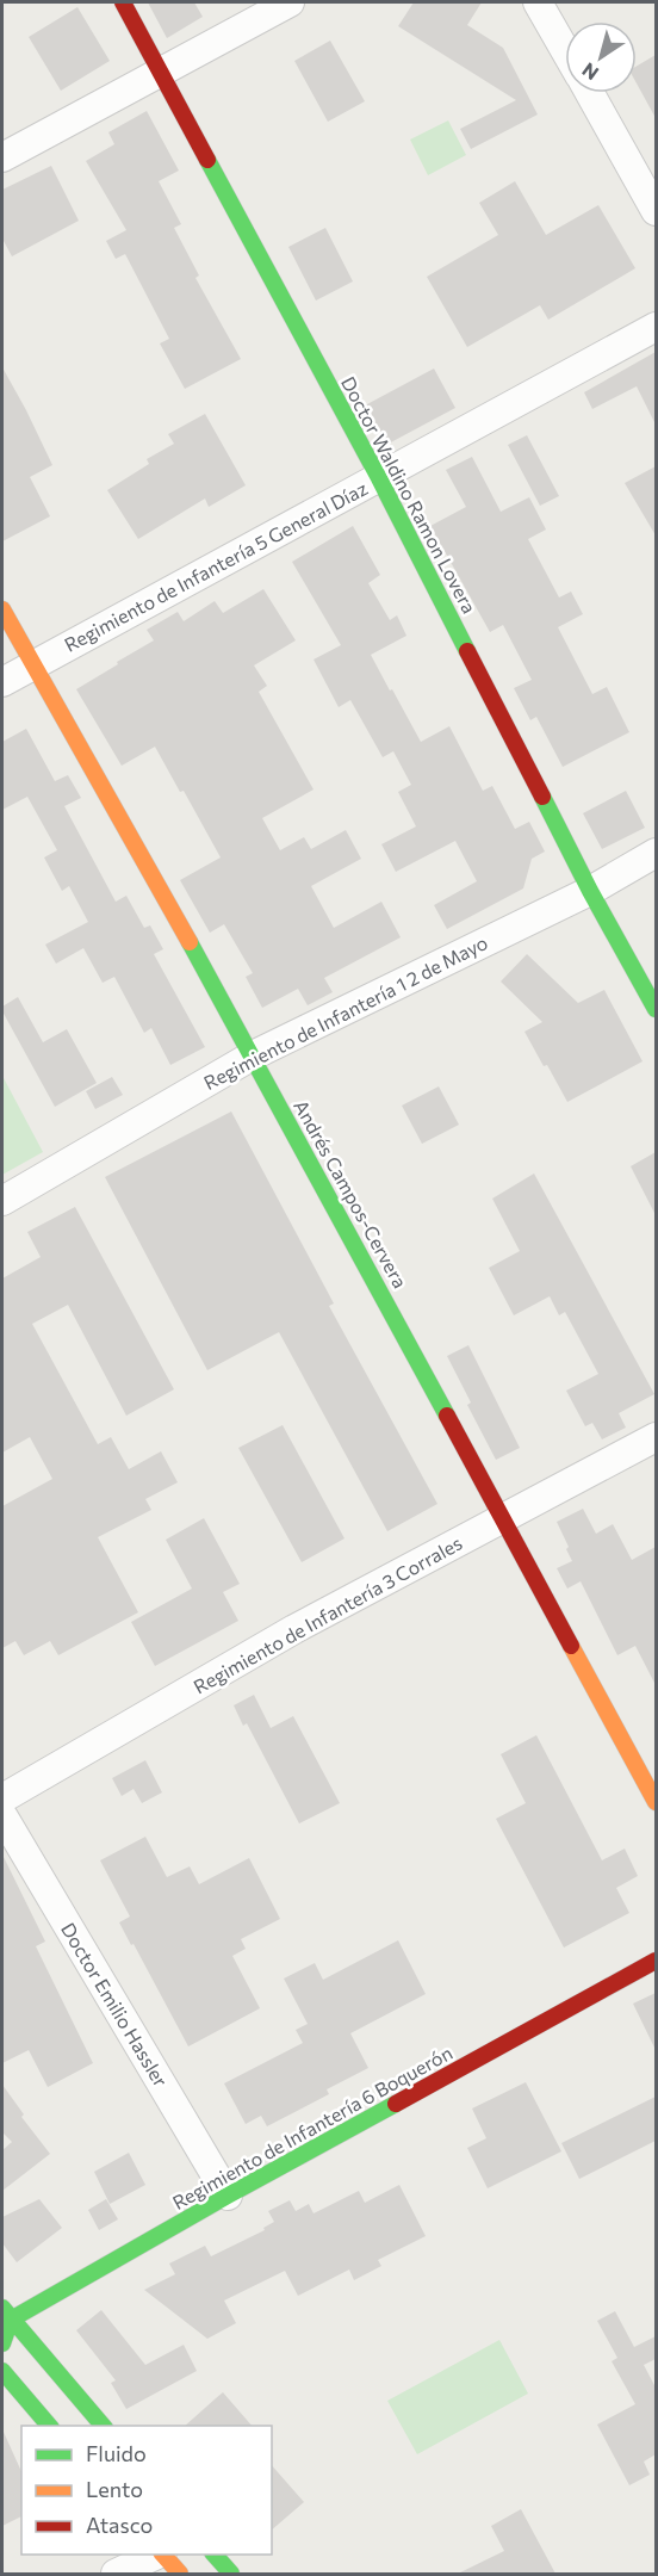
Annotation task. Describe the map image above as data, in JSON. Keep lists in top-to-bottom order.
{
  "streets": {
    "street": [
      "Doctor Waldino Ramon Lovera",
      "Regimiento de Infantería 5 General Díaz",
      "Regimiento de Infantería 1 2 de Mayo",
      "Andrés Campos-Cervera",
      "Regimiento de Infantería 3 Corrales",
      "Doctor Emilio Hassler",
      "Regimiento de Infantería 6 Boquerón"
    ]
  },
  "crossings": [
    ["Doctor Waldino Ramon Lovera", "Regimiento de Infantería 5 General Díaz"],
    ["Doctor Waldino Ramon Lovera", "Regimiento de Infantería 1 2 de Mayo"],
    ["Regimiento de Infantería 5 General Díaz", "Andrés Campos-Cervera"],
    ["Regimiento de Infantería 1 2 de Mayo", "Andrés Campos-Cervera"],
    ["Andrés Campos-Cervera", "Regimiento de Infantería 3 Corrales"],
    ["Doctor Emilio Hassler", "Regimiento de Infantería 6 Boquerón"]
  ],
  "legend": ["Fluido", "Lento", "Atasco"],
  "north": "bottom left"
}
